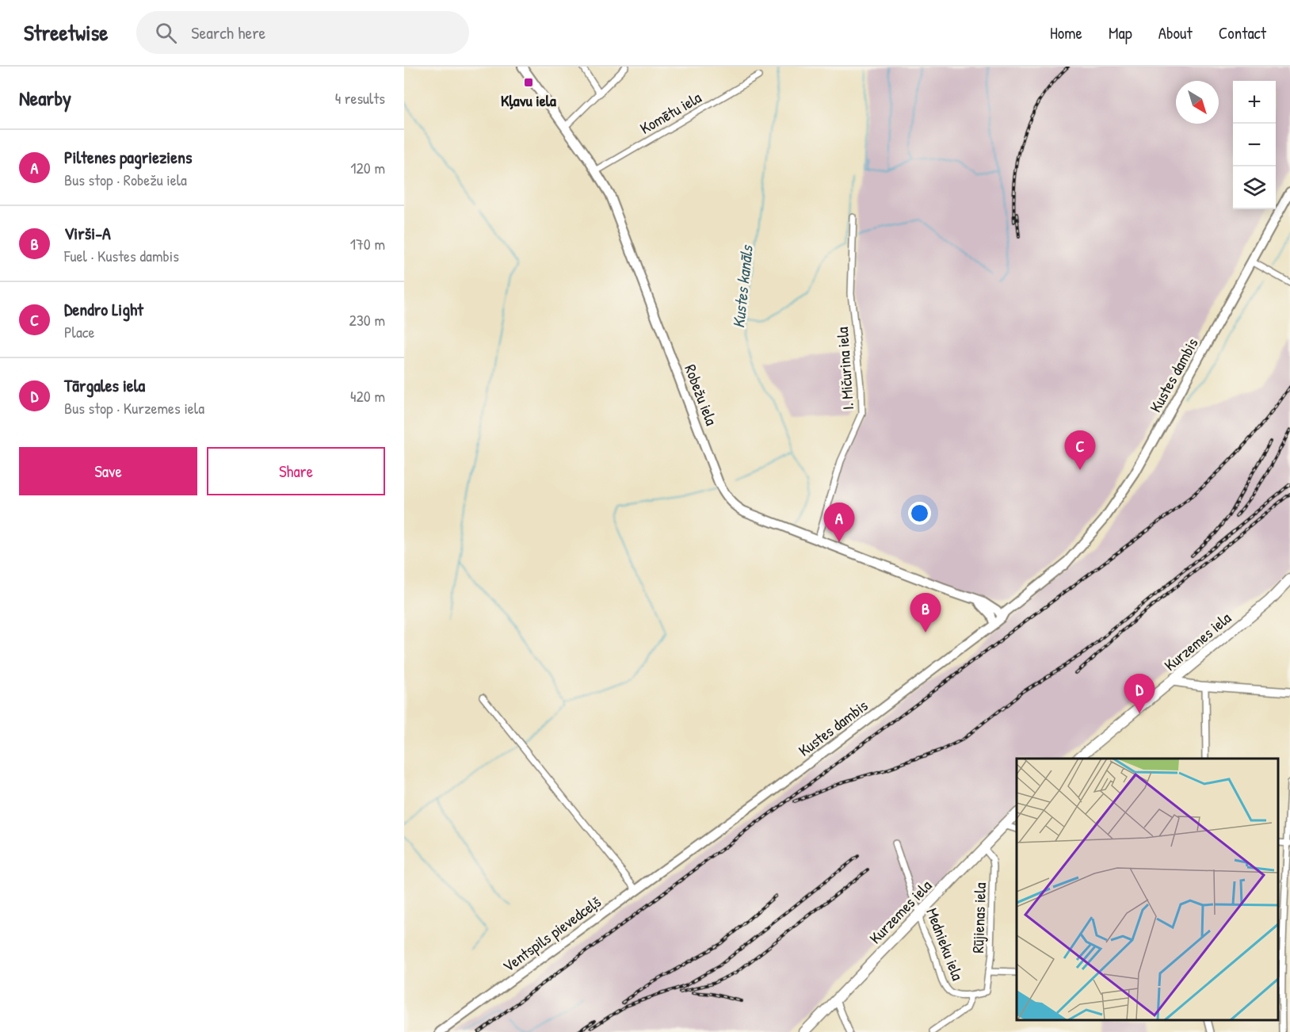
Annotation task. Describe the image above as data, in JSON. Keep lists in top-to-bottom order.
{
  "streets": {
    "highway": ["Kurzemes iela"],
    "main road": ["Kustes dambis", "Robežu iela", "Ventspils pievedceļš"],
    "street": [
      "Komētu iela",
      "I. Mičurina iela",
      "Rūjienas iela",
      "Mednieku iela"
    ]
  },
  "crossings": [
    ["Komētu iela", "Robežu iela"],
    ["I. Mičurina iela", "Robežu iela"],
    ["Kustes dambis", "Robežu iela"],
    ["Kustes dambis", "Ventspils pievedceļš"],
    ["Kurzemes iela", "Rūjienas iela"],
    ["Kurzemes iela", "Mednieku iela"],
    ["Rūjienas iela", "Mednieku iela"]
  ],
  "water": ["Kustes kanāls"],
  "places": {
    "transit": ["Kļavu iela"]
  },
  "north": "bottom right",
  "page": {
    "header": "Streetwise",
    "search": "Search here",
    "nav": [
      "Home",
      "Map",
      "About",
      "Contact"
    ],
    "heading": ["Nearby", "4 results"],
    "map_buttons": ["+", "−"],
    "list": [
      {
        "mark": "A",
        "name": "Piltenes pagrieziens",
        "note": "Bus stop · Robežu iela",
        "value": "120 m"
      },
      {
        "mark": "B",
        "name": "Virši-A",
        "note": "Fuel · Kustes dambis",
        "value": "170 m"
      },
      {
        "mark": "C",
        "name": "Dendro Light",
        "note": "Place",
        "value": "230 m"
      },
      {
        "mark": "D",
        "name": "Tārgales iela",
        "note": "Bus stop · Kurzemes iela",
        "value": "420 m"
      }
    ],
    "pins": [
      "C",
      "A",
      "B",
      "D"
    ],
    "buttons": ["Save", "Share"]
  }
}
